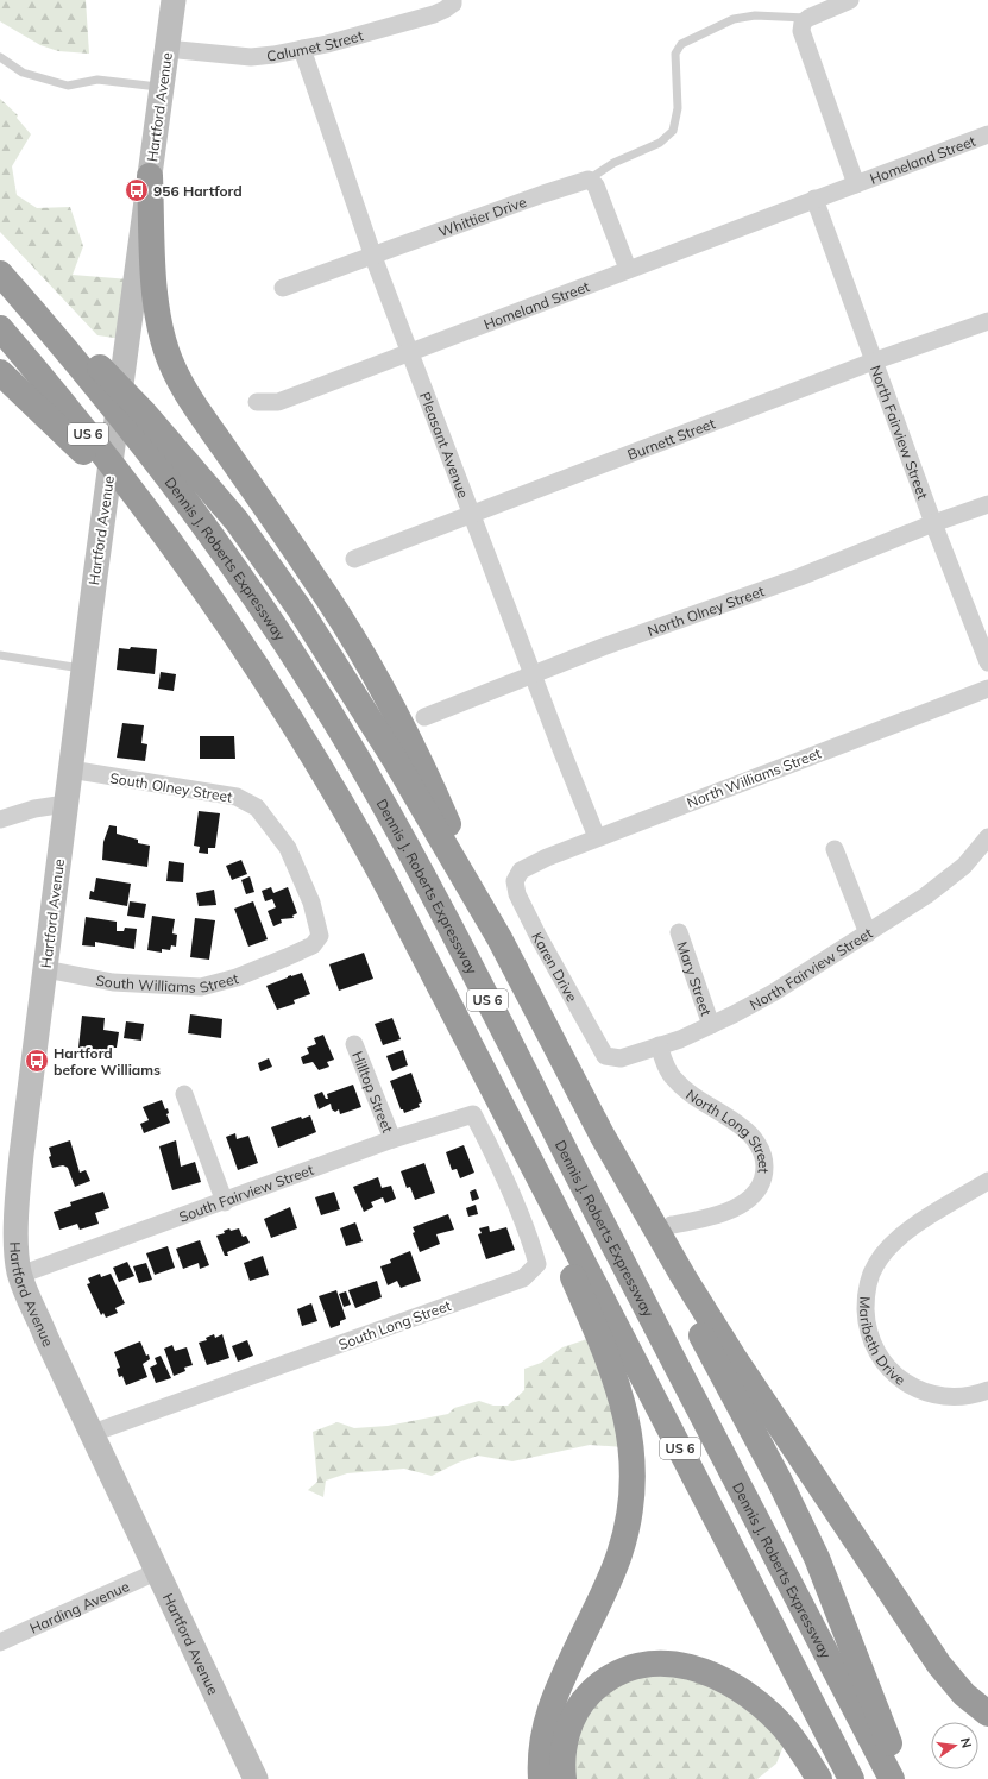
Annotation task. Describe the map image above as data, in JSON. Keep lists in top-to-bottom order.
{
  "streets": {
    "highway": ["US 6", "Dennis J. Roberts Expressway"],
    "main road": ["Hartford Avenue"],
    "street": [
      "Calumet Street",
      "Homeland Street",
      "Whittier Drive",
      "North Fairview Street",
      "Burnett Street",
      "Pleasant Avenue",
      "North Olney Street",
      "North Williams Street",
      "South Olney Street",
      "Karen Drive",
      "South Williams Street",
      "Mary Street",
      "Hilltop Street",
      "North Long Street",
      "South Fairview Street",
      "South Long Street",
      "Maribeth Drive",
      "Harding Avenue"
    ]
  },
  "crossings": [
    ["Calumet Street", "Hartford Avenue"],
    ["Calumet Street", "Pleasant Avenue"],
    ["Hartford Avenue", "South Olney Street"],
    ["Hartford Avenue", "South Williams Street"],
    ["Hartford Avenue", "South Fairview Street"],
    ["Hartford Avenue", "South Long Street"],
    ["Hartford Avenue", "Harding Avenue"],
    ["Homeland Street", "North Fairview Street"],
    ["Homeland Street", "Pleasant Avenue"],
    ["Whittier Drive", "Pleasant Avenue"],
    ["North Fairview Street", "Burnett Street"],
    ["North Fairview Street", "North Olney Street"],
    ["North Fairview Street", "Karen Drive"],
    ["North Fairview Street", "Mary Street"],
    ["North Fairview Street", "North Long Street"],
    ["Burnett Street", "Pleasant Avenue"],
    ["Pleasant Avenue", "North Olney Street"],
    ["Pleasant Avenue", "North Williams Street"],
    ["North Williams Street", "Karen Drive"],
    ["South Olney Street", "South Williams Street"],
    ["Hilltop Street", "South Fairview Street"],
    ["South Fairview Street", "South Long Street"]
  ],
  "places": {
    "bus stop": ["956 Hartford", "Hartford before Williams"]
  },
  "north": "right"
}
